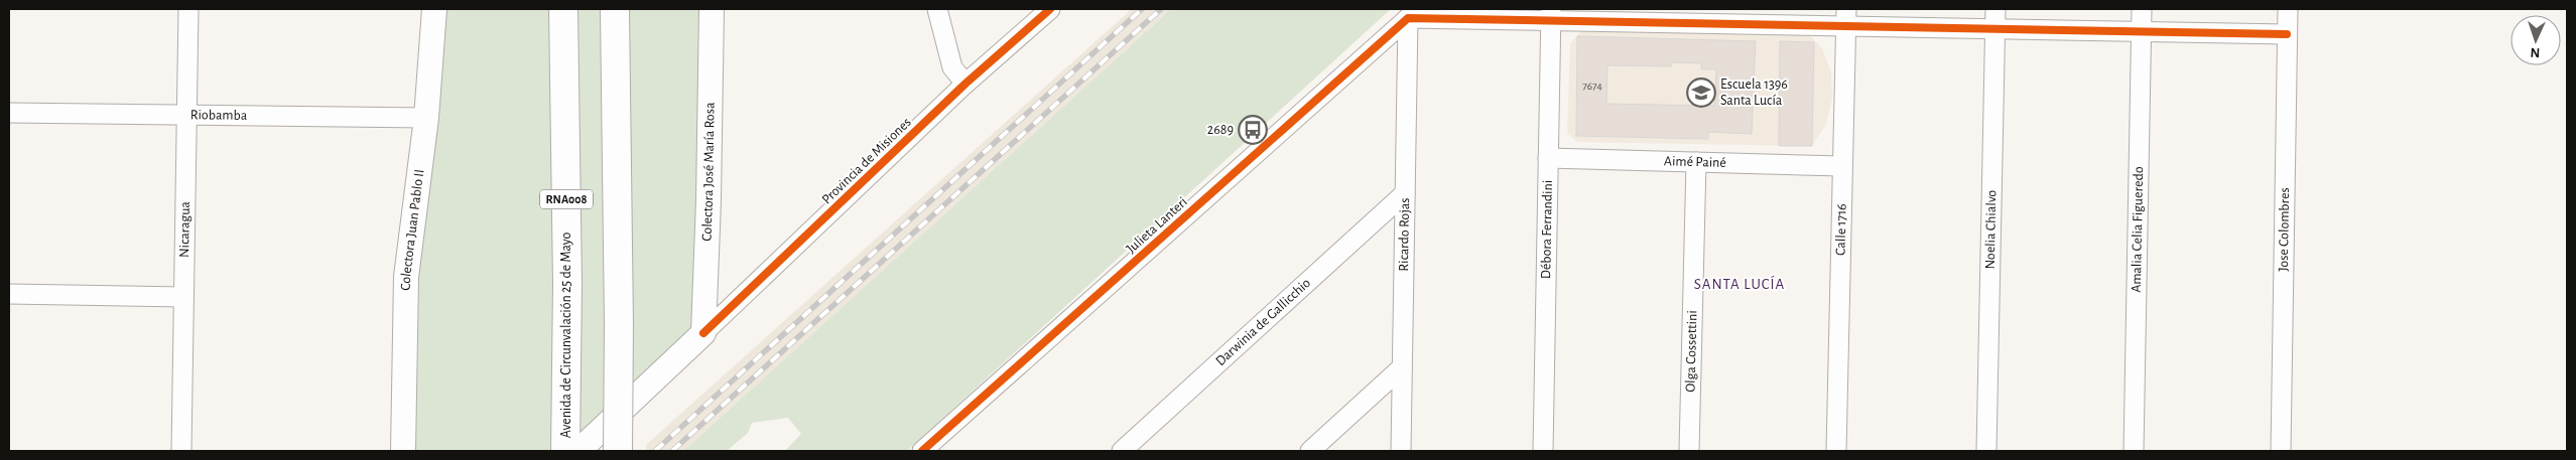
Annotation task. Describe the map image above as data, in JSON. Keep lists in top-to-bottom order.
{
  "streets": {
    "highway": ["RNA008", "Avenida de Circunvalación 25 de Mayo"],
    "main road": ["Provincia de Misiones", "Colectora José María Rosa", "Colectora Juan Pablo II"],
    "street": [
      "Riobamba",
      "Aimé Painé",
      "Julieta Lanteri",
      "Calle 1716",
      "Amalia Celia Figueredo",
      "Nicaragua",
      "Débora Ferrandini",
      "Noelia Chialvo",
      "Jose Colombres",
      "Ricardo Rojas",
      "Darwinia de Gallicchio",
      "Olga Cossettini"
    ]
  },
  "crossings": [
    ["Riobamba", "Colectora Juan Pablo II"],
    ["Riobamba", "Nicaragua"],
    ["Provincia de Misiones", "Colectora José María Rosa"],
    ["Aimé Painé", "Calle 1716"],
    ["Aimé Painé", "Débora Ferrandini"],
    ["Aimé Painé", "Olga Cossettini"],
    ["Julieta Lanteri", "Ricardo Rojas"],
    ["Ricardo Rojas", "Darwinia de Gallicchio"]
  ],
  "districts": ["SANTA LUCÍA"],
  "places": {
    "school or university": ["Escuela 1396 Santa Lucía"],
    "bus stop": ["2689"]
  },
  "house_numbers": ["7674"],
  "north": "bottom"
}
